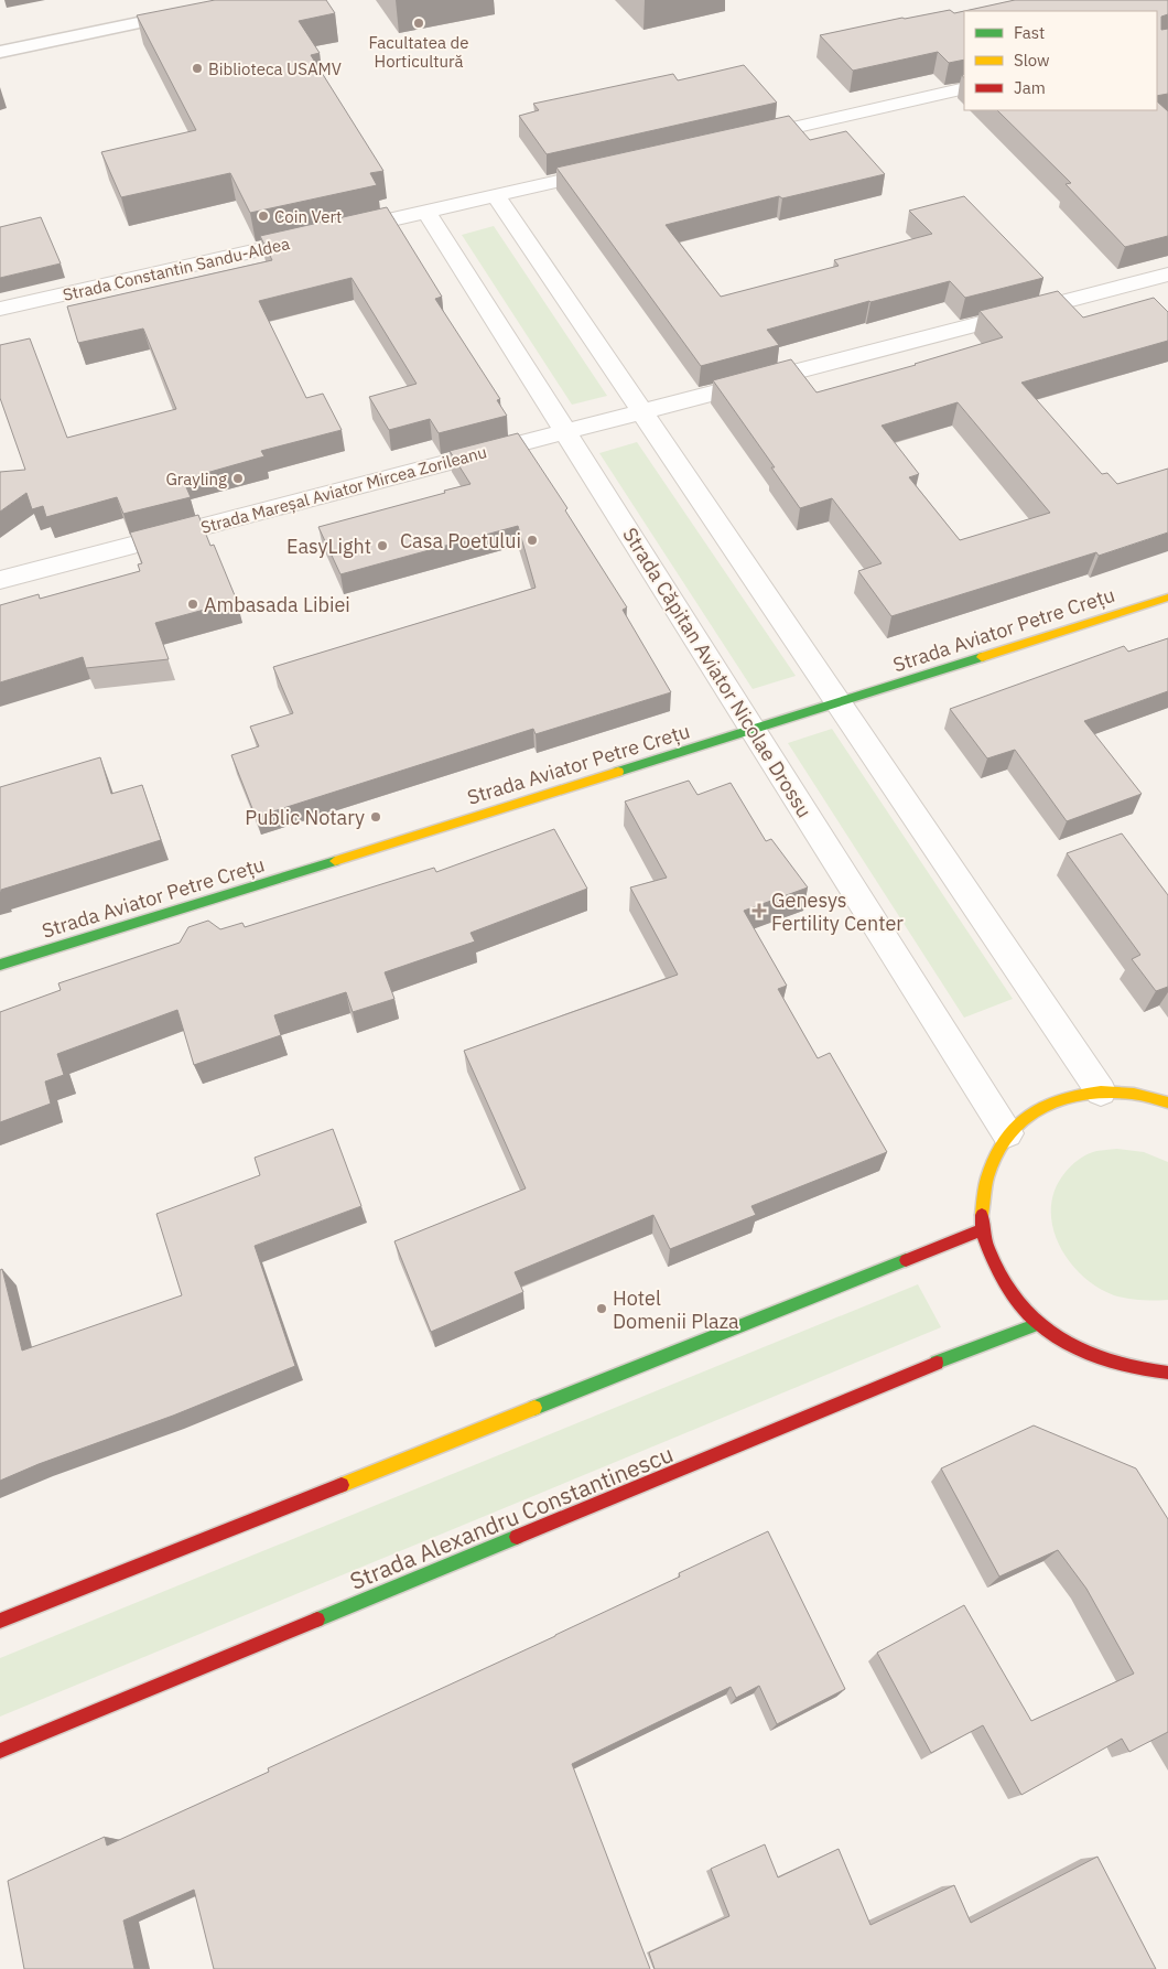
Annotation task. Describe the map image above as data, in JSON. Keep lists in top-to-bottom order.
{
  "streets": {
    "main road": ["Strada Aviator Petre Crețu", "Strada Alexandru Constantinescu"],
    "street": ["Strada Constantin Sandu-Aldea", "Strada Mareșal Aviator Mircea Zorileanu", "Strada Căpitan Aviator Nicolae Drossu"]
  },
  "crossings": [
    ["Strada Constantin Sandu-Aldea", "Strada Căpitan Aviator Nicolae Drossu"],
    ["Strada Mareșal Aviator Mircea Zorileanu", "Strada Căpitan Aviator Nicolae Drossu"],
    ["Strada Aviator Petre Crețu", "Strada Căpitan Aviator Nicolae Drossu"]
  ],
  "places": {
    "other": [
      "Facultatea de Horticultură",
      "Biblioteca USAMV",
      "Coin Vert",
      "Grayling",
      "Casa Poetului",
      "EasyLight",
      "Ambasada Libiei",
      "Public Notary",
      "Hotel Domenii Plaza"
    ],
    "health": ["Genesys Fertility Center"]
  },
  "legend": ["Fast", "Slow", "Jam"]
}
